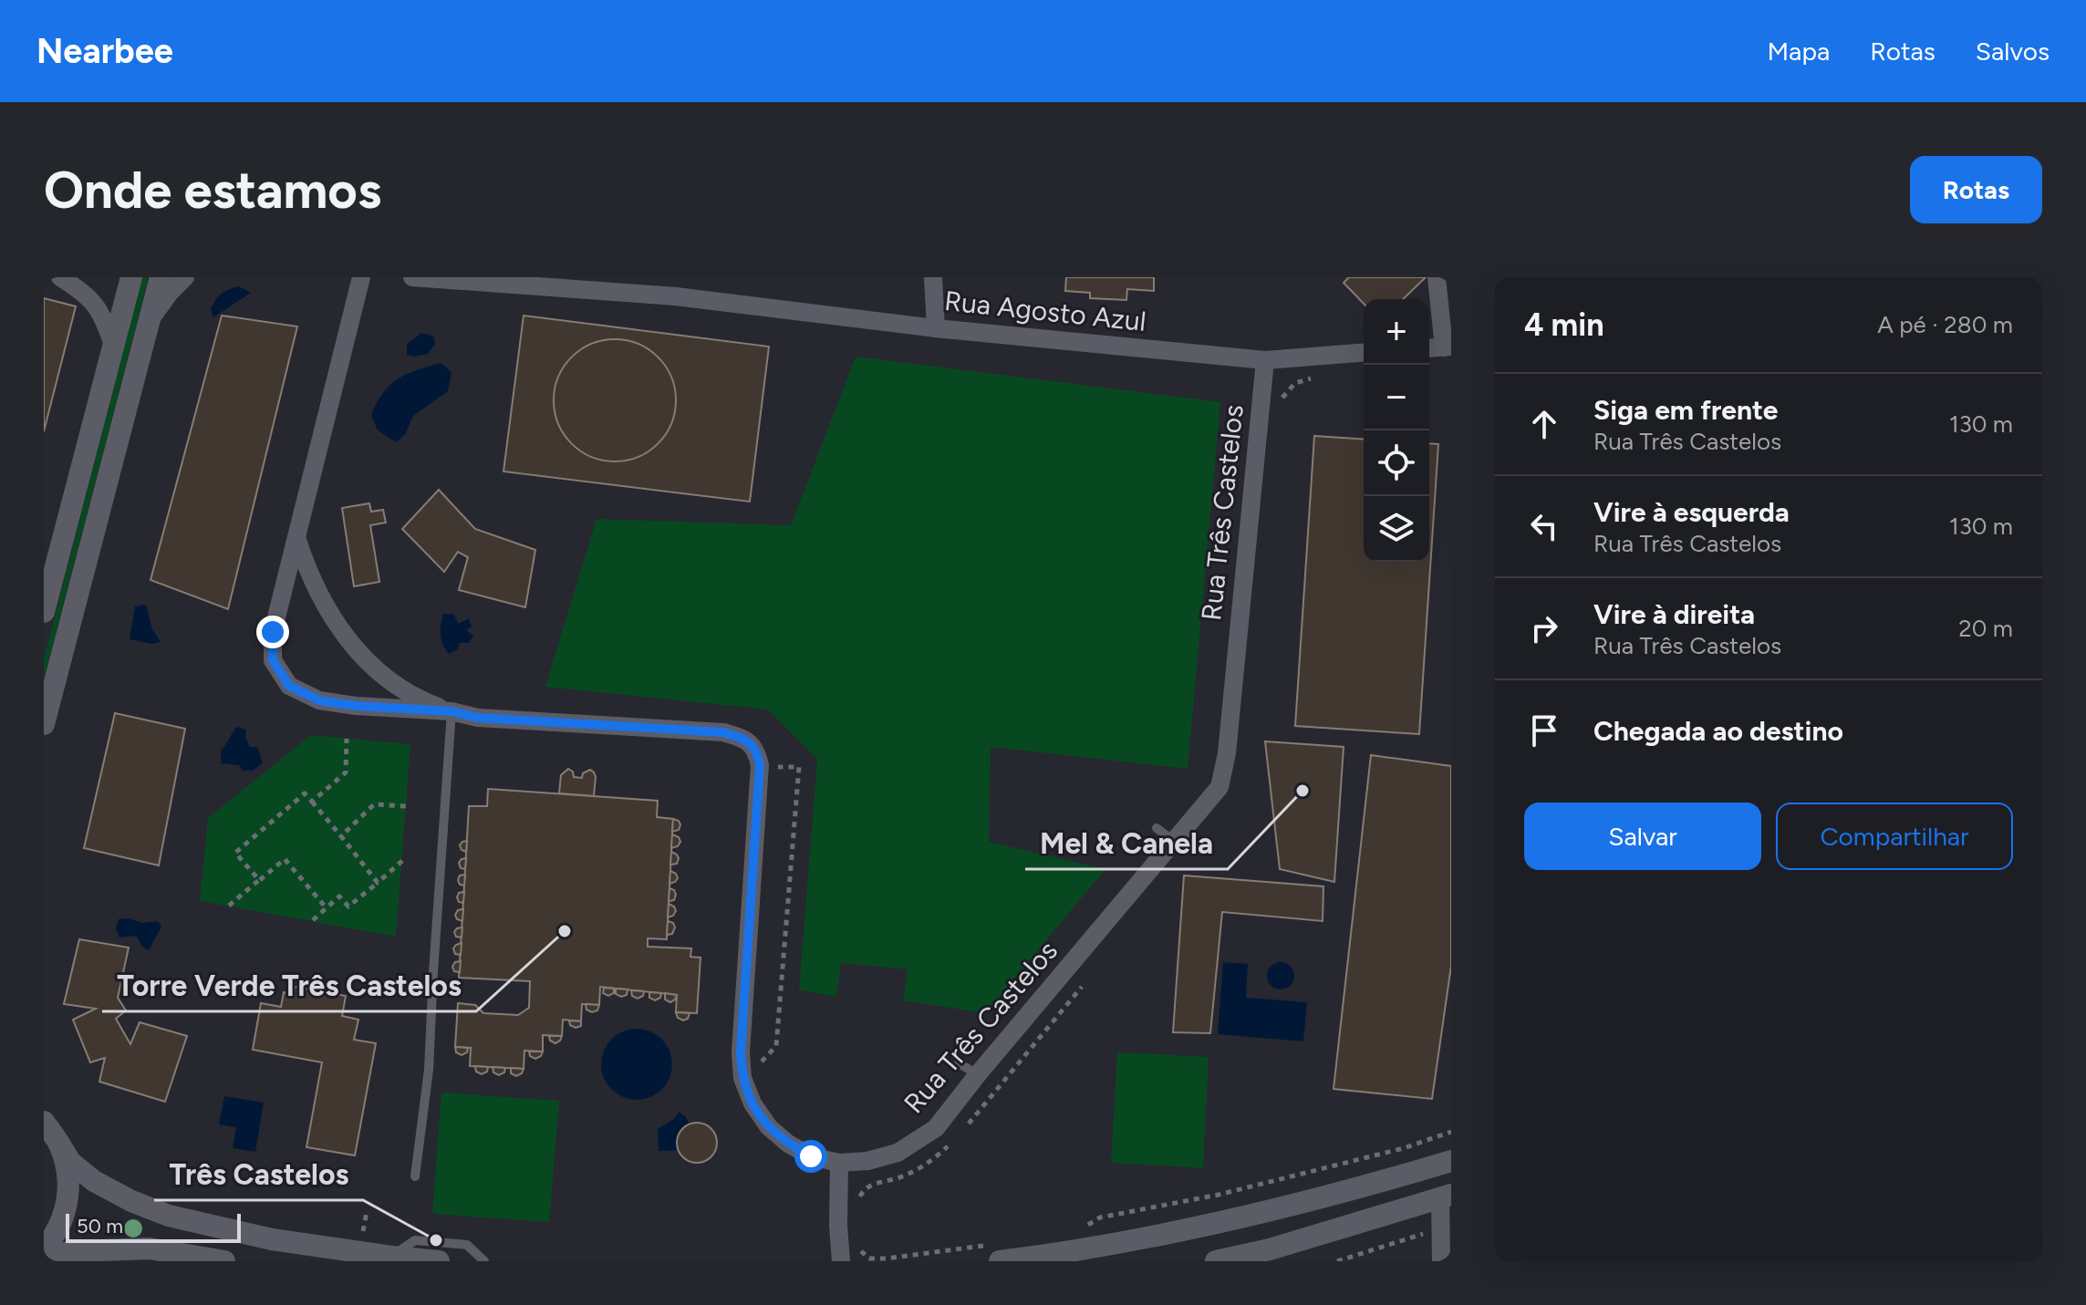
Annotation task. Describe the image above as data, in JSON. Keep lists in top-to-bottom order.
{
  "streets": {
    "street": ["Rua Agosto Azul", "Rua Três Castelos"]
  },
  "crossings": [
    ["Rua Agosto Azul", "Rua Três Castelos"]
  ],
  "places": ["Mel & Canela", "Torre Verde Três Castelos", "Três Castelos"],
  "scale_bar": "50 m",
  "page": {
    "header": "Nearbee",
    "nav": ["Mapa", "Rotas", "Salvos"],
    "buttons": [
      "Rotas",
      ["Salvar", "Compartilhar"]
    ],
    "title": "Onde estamos",
    "heading": ["4 min", "A pé · 280 m"],
    "map_buttons": ["+", "−"],
    "list": [
      ["Siga em frente", "Rua Três Castelos", "130 m"],
      ["Vire à esquerda", "Rua Três Castelos", "130 m"],
      ["Vire à direita", "Rua Três Castelos", "20 m"],
      "Chegada ao destino"
    ],
    "scale": "50 m"
  }
}
